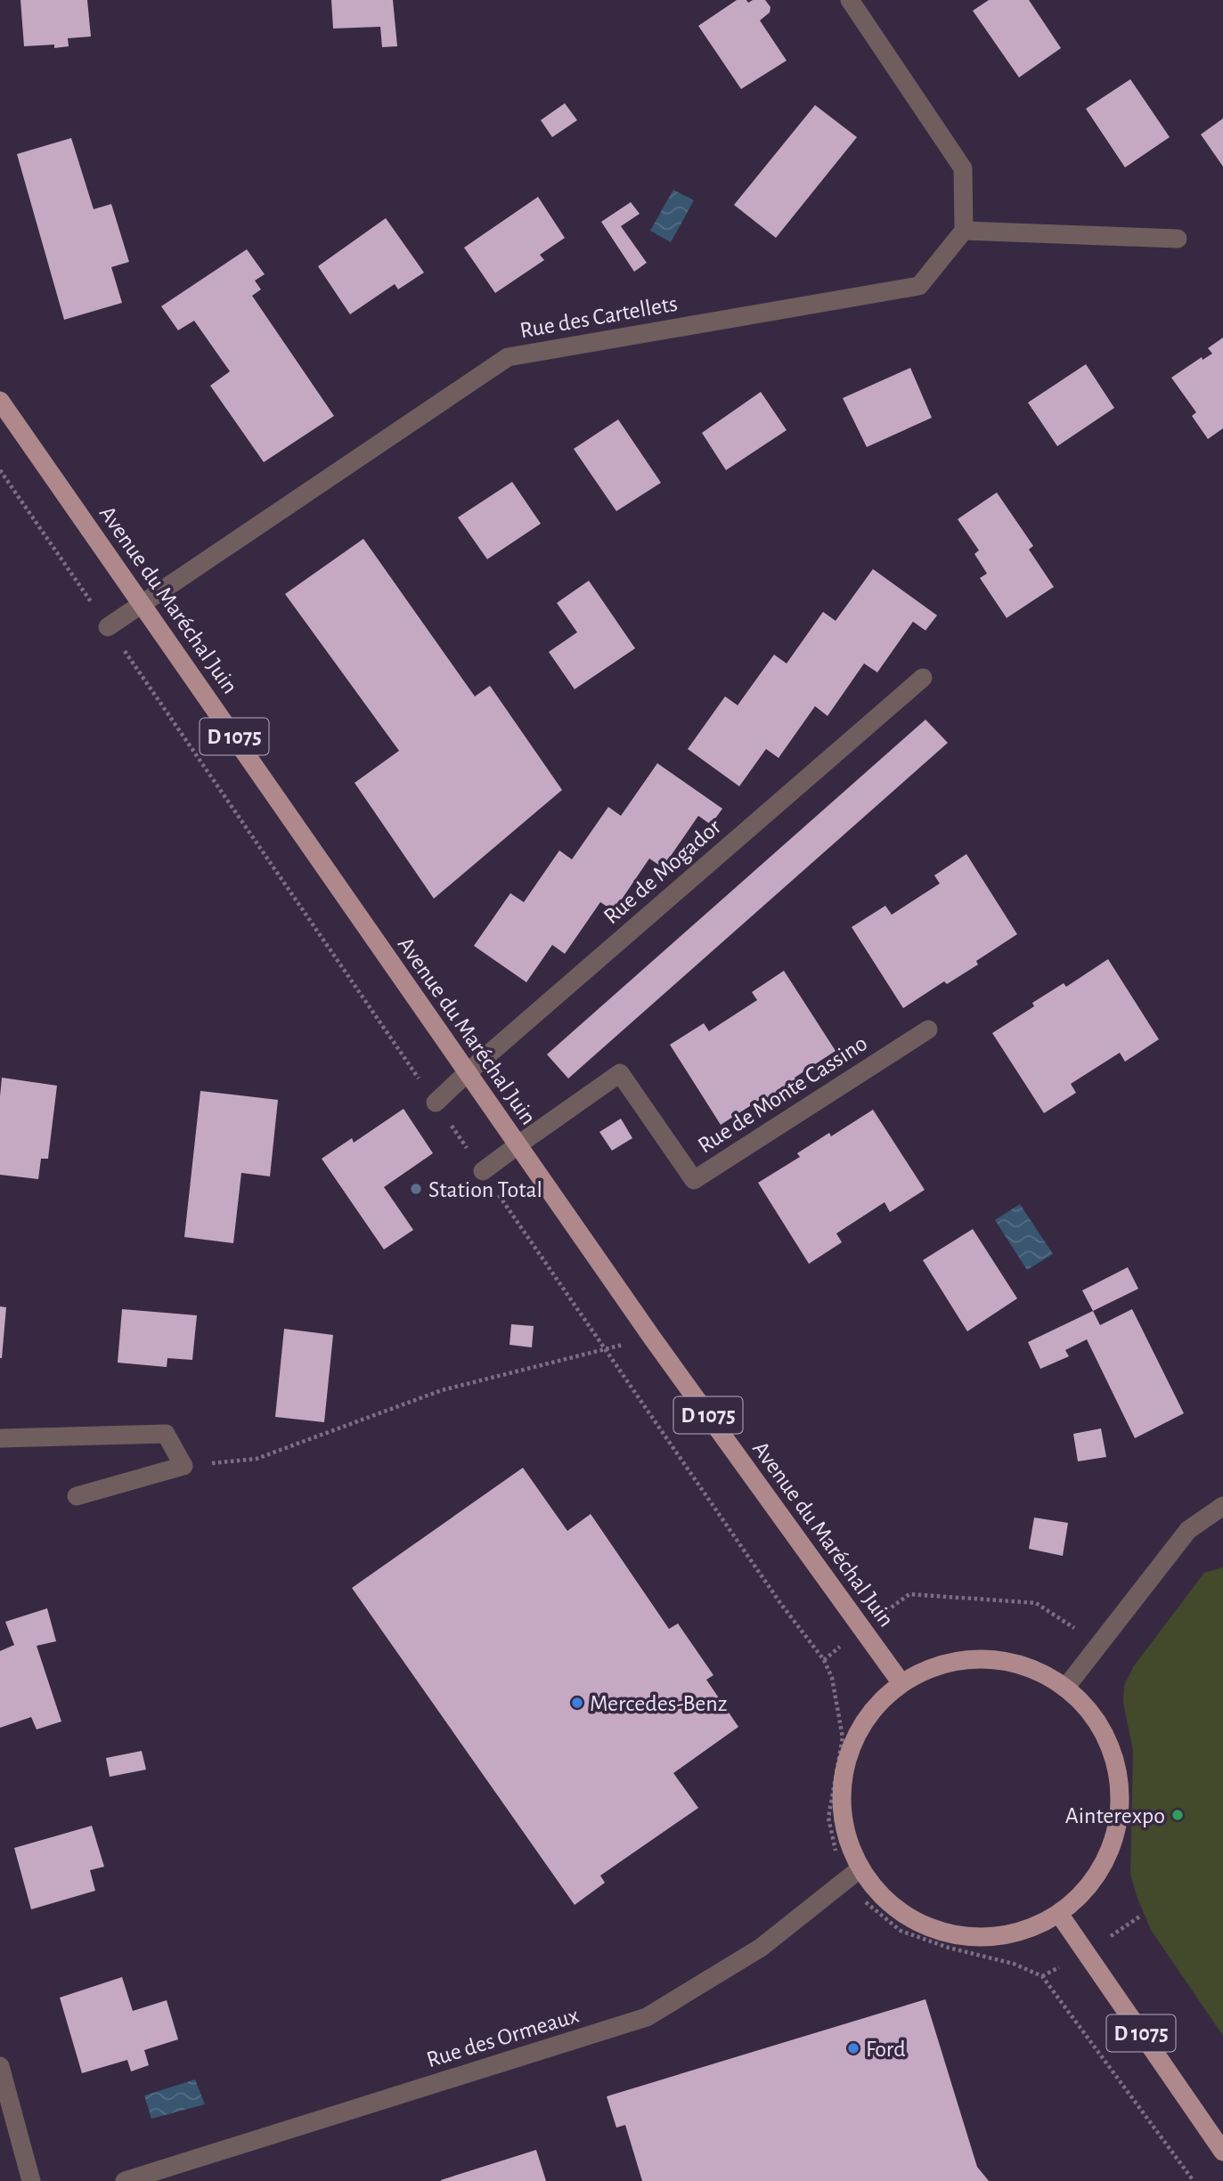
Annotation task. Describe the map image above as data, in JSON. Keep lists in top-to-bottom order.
{
  "streets": {
    "main road": ["Avenue du Maréchal Juin", "D 1075"],
    "street": [
      "Rue des Cartellets",
      "Rue de Mogador",
      "Rue de Monte Cassino",
      "Rue des Ormeaux"
    ]
  },
  "crossings": [
    ["Rue des Cartellets", "Avenue du Maréchal Juin"],
    ["Avenue du Maréchal Juin", "Rue de Mogador"],
    ["Avenue du Maréchal Juin", "Rue de Monte Cassino"]
  ],
  "places": [
    "Station Total",
    "Mercedes-Benz",
    "Ainterexpo",
    "Ford"
  ]
}
